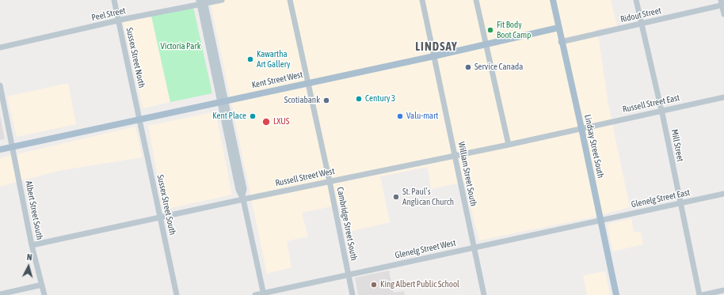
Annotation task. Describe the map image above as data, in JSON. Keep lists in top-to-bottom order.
{
  "streets": {
    "main road": ["Kent Street West", "Lindsay Street South"],
    "street": [
      "Peel Street",
      "Ridout Street",
      "Sussex Street North",
      "Russell Street East",
      "Mill Street",
      "William Street South",
      "Russell Street West",
      "Glenelg Street East",
      "Sussex Street South",
      "Albert Street South",
      "Cambridge Street South",
      "Glenelg Street West"
    ]
  },
  "crossings": [
    ["Peel Street", "Sussex Street North"],
    ["Ridout Street", "Mill Street"],
    ["Ridout Street", "Lindsay Street South"],
    ["Sussex Street North", "Kent Street West"],
    ["Sussex Street North", "Sussex Street South"],
    ["Kent Street West", "Lindsay Street South"],
    ["Kent Street West", "William Street South"],
    ["Kent Street West", "Sussex Street South"],
    ["Kent Street West", "Albert Street South"],
    ["Kent Street West", "Cambridge Street South"],
    ["Russell Street East", "Mill Street"],
    ["Russell Street East", "Lindsay Street South"],
    ["Russell Street East", "Russell Street West"],
    ["Mill Street", "Glenelg Street East"],
    ["Lindsay Street South", "Russell Street West"],
    ["Lindsay Street South", "Glenelg Street East"],
    ["Lindsay Street South", "Glenelg Street West"],
    ["William Street South", "Russell Street West"],
    ["William Street South", "Glenelg Street West"],
    ["Russell Street West", "Sussex Street South"],
    ["Russell Street West", "Albert Street South"],
    ["Russell Street West", "Cambridge Street South"],
    ["Glenelg Street East", "Glenelg Street West"],
    ["Cambridge Street South", "Glenelg Street West"]
  ],
  "districts": ["LINDSAY"],
  "parks": ["Victoria Park"],
  "places": [
    "Fit Body Boot Camp",
    "Kawartha Art Gallery",
    "Service Canada",
    "Century 3",
    "Scotiabank",
    "Kent Place",
    "Valu-mart",
    "LXUS",
    "St. Paul’s Anglican Church",
    "King Albert Public School"
  ],
  "north": "top"
}
